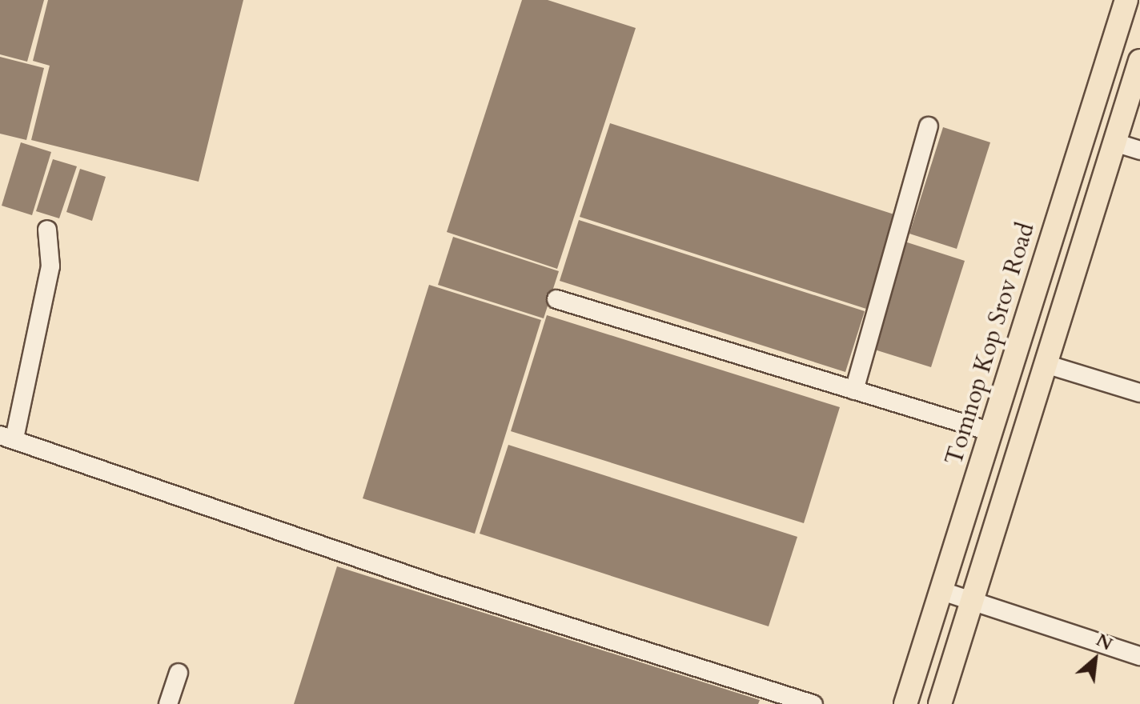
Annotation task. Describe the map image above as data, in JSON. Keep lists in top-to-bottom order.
{
  "streets": {
    "main road": ["Tomnop Kop Srov Road"]
  },
  "north": "top right"
}
